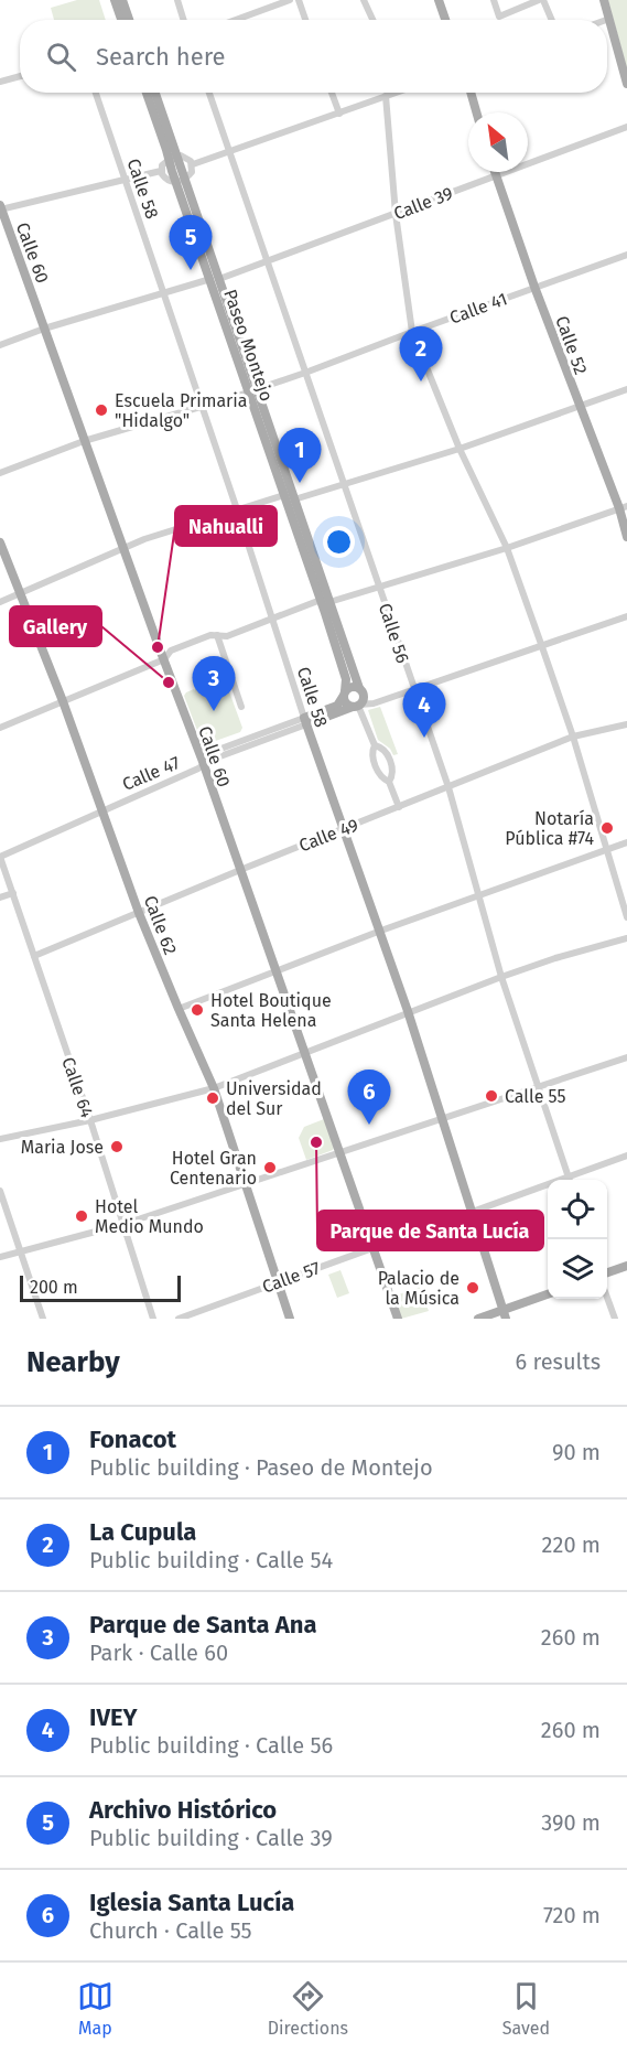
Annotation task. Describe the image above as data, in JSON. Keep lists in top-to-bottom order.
{
  "streets": {
    "main road": [
      "Calle 58",
      "Calle 60",
      "Paseo Montejo",
      "Calle 52",
      "Calle 47",
      "Calle 62"
    ],
    "street": [
      "Calle 39",
      "Calle 41",
      "Calle 56",
      "Calle 49",
      "Calle 64",
      "Calle 57"
    ]
  },
  "crossings": [
    ["Calle 58", "Calle 39"],
    ["Calle 58", "Calle 41"],
    ["Calle 58", "Calle 47"],
    ["Calle 58", "Calle 49"],
    ["Calle 58", "Calle 57"],
    ["Calle 39", "Calle 60"],
    ["Calle 39", "Paseo Montejo"],
    ["Calle 39", "Calle 52"],
    ["Calle 39", "Calle 56"],
    ["Calle 60", "Calle 41"],
    ["Calle 60", "Calle 47"],
    ["Calle 60", "Calle 49"],
    ["Calle 60", "Calle 57"],
    ["Calle 41", "Paseo Montejo"],
    ["Calle 41", "Calle 52"],
    ["Calle 41", "Calle 56"],
    ["Paseo Montejo", "Calle 47"],
    ["Calle 56", "Calle 47"],
    ["Calle 56", "Calle 49"],
    ["Calle 56", "Calle 57"],
    ["Calle 47", "Calle 62"],
    ["Calle 47", "Calle 64"],
    ["Calle 49", "Calle 62"],
    ["Calle 49", "Calle 64"],
    ["Calle 62", "Calle 57"]
  ],
  "places": [
    "Escuela Primaria \"Hidalgo\"",
    "Nahualli",
    "Gallery",
    "Notaría Pública #74",
    "Hotel Boutique Santa Helena",
    "Calle 55",
    "Universidad del Sur",
    "Parque de Santa Lucía",
    "Maria Jose",
    "Hotel Gran Centenario",
    "Hotel Medio Mundo",
    "Palacio de la Música"
  ],
  "scale_bar": "200 m",
  "north": "top left",
  "page": {
    "search": "Search here",
    "pins": [
      "5",
      "2",
      "1",
      "3",
      "4",
      "6"
    ],
    "scale": "200 m",
    "heading": ["Nearby", "6 results"],
    "list": [
      {
        "mark": "1",
        "name": "Fonacot",
        "note": "Public building · Paseo de Montejo",
        "value": "90 m"
      },
      {
        "mark": "2",
        "name": "La Cupula",
        "note": "Public building · Calle 54",
        "value": "220 m"
      },
      {
        "mark": "3",
        "name": "Parque de Santa Ana",
        "note": "Park · Calle 60",
        "value": "260 m"
      },
      {
        "mark": "4",
        "name": "IVEY",
        "note": "Public building · Calle 56",
        "value": "260 m"
      },
      {
        "mark": "5",
        "name": "Archivo Histórico",
        "note": "Public building · Calle 39",
        "value": "390 m"
      },
      {
        "mark": "6",
        "name": "Iglesia Santa Lucía",
        "note": "Church · Calle 55",
        "value": "720 m"
      }
    ],
    "nav": ["Map", "Directions", "Saved"]
  }
}
